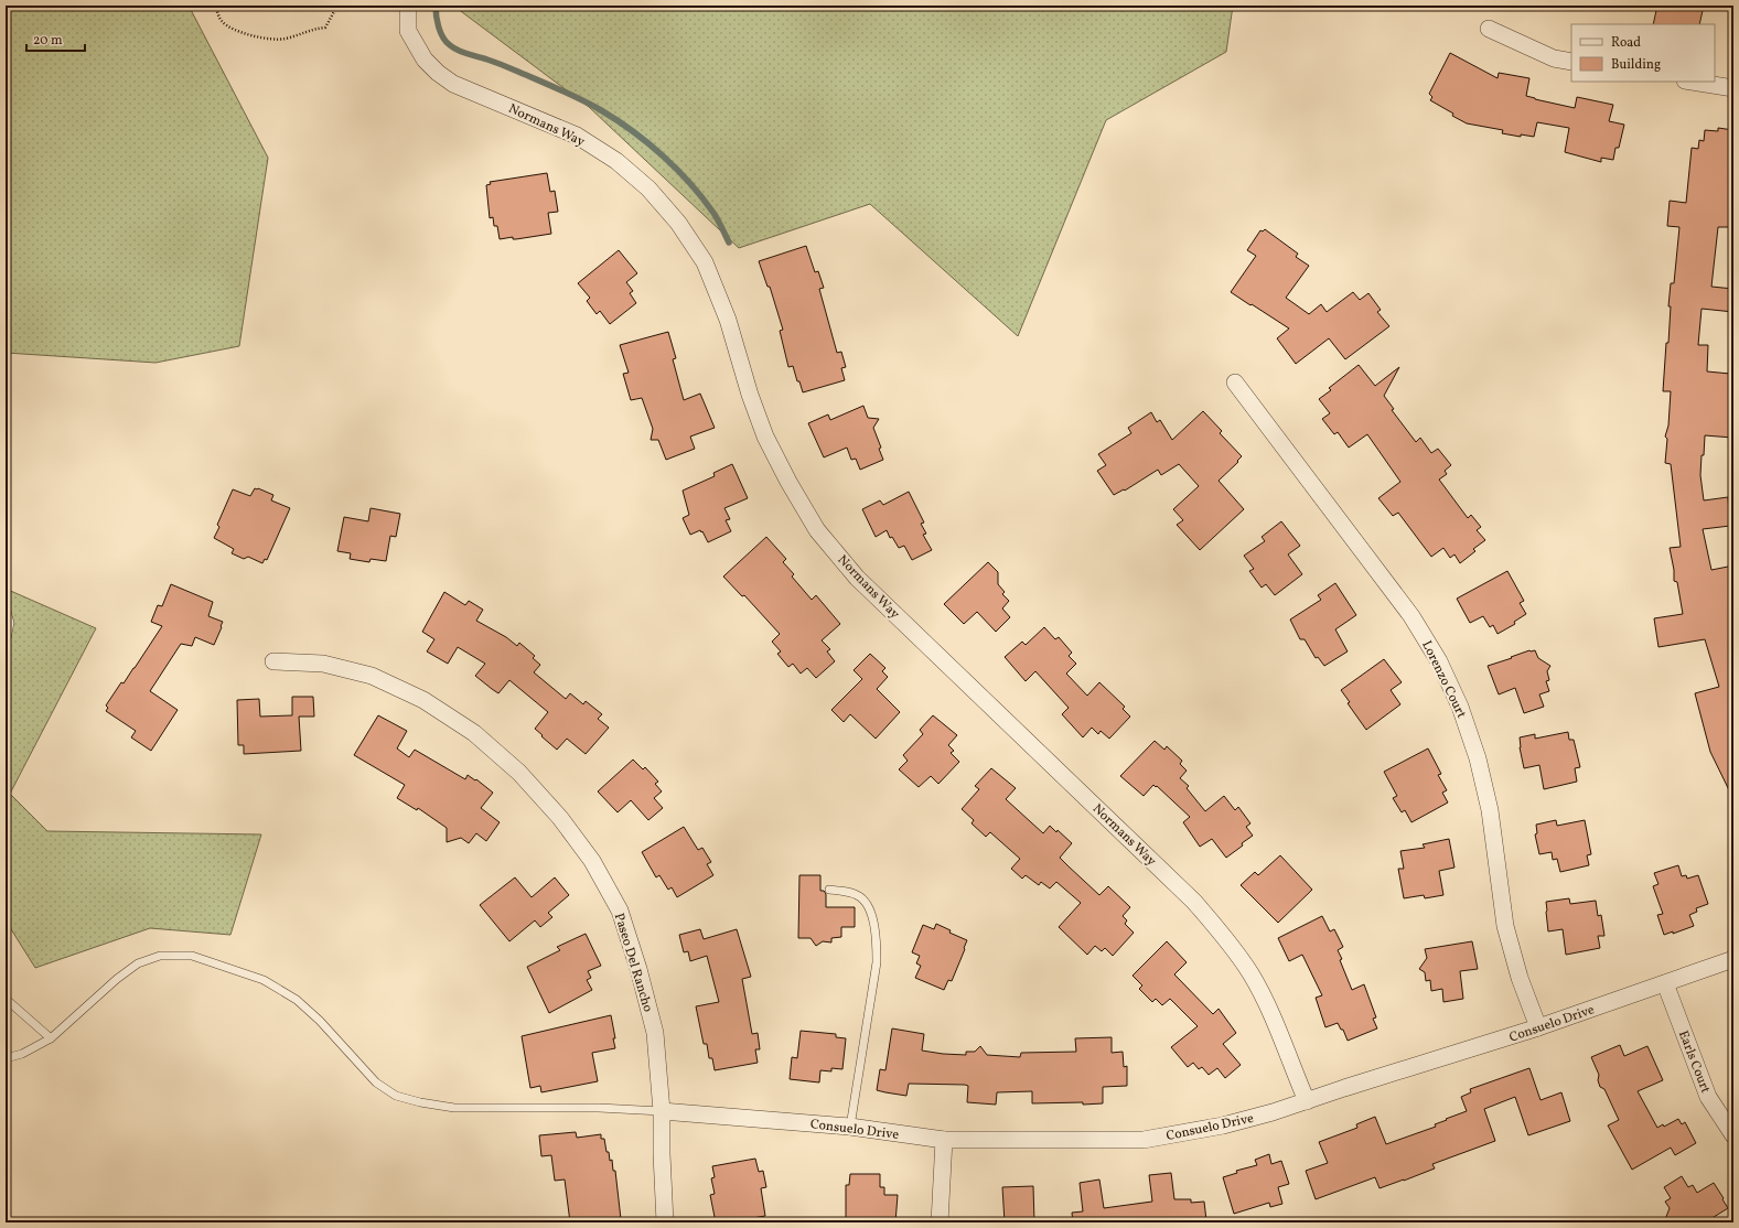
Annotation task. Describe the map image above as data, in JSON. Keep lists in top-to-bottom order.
{
  "streets": {
    "street": [
      "Normans Way",
      "Lorenzo Court",
      "Paseo Del Rancho",
      "Consuelo Drive",
      "Earls Court"
    ]
  },
  "crossings": [
    ["Normans Way", "Consuelo Drive"],
    ["Lorenzo Court", "Consuelo Drive"],
    ["Paseo Del Rancho", "Consuelo Drive"],
    ["Consuelo Drive", "Earls Court"]
  ],
  "legend": ["Road", "Building"],
  "scale_bar": "20 m"
}
